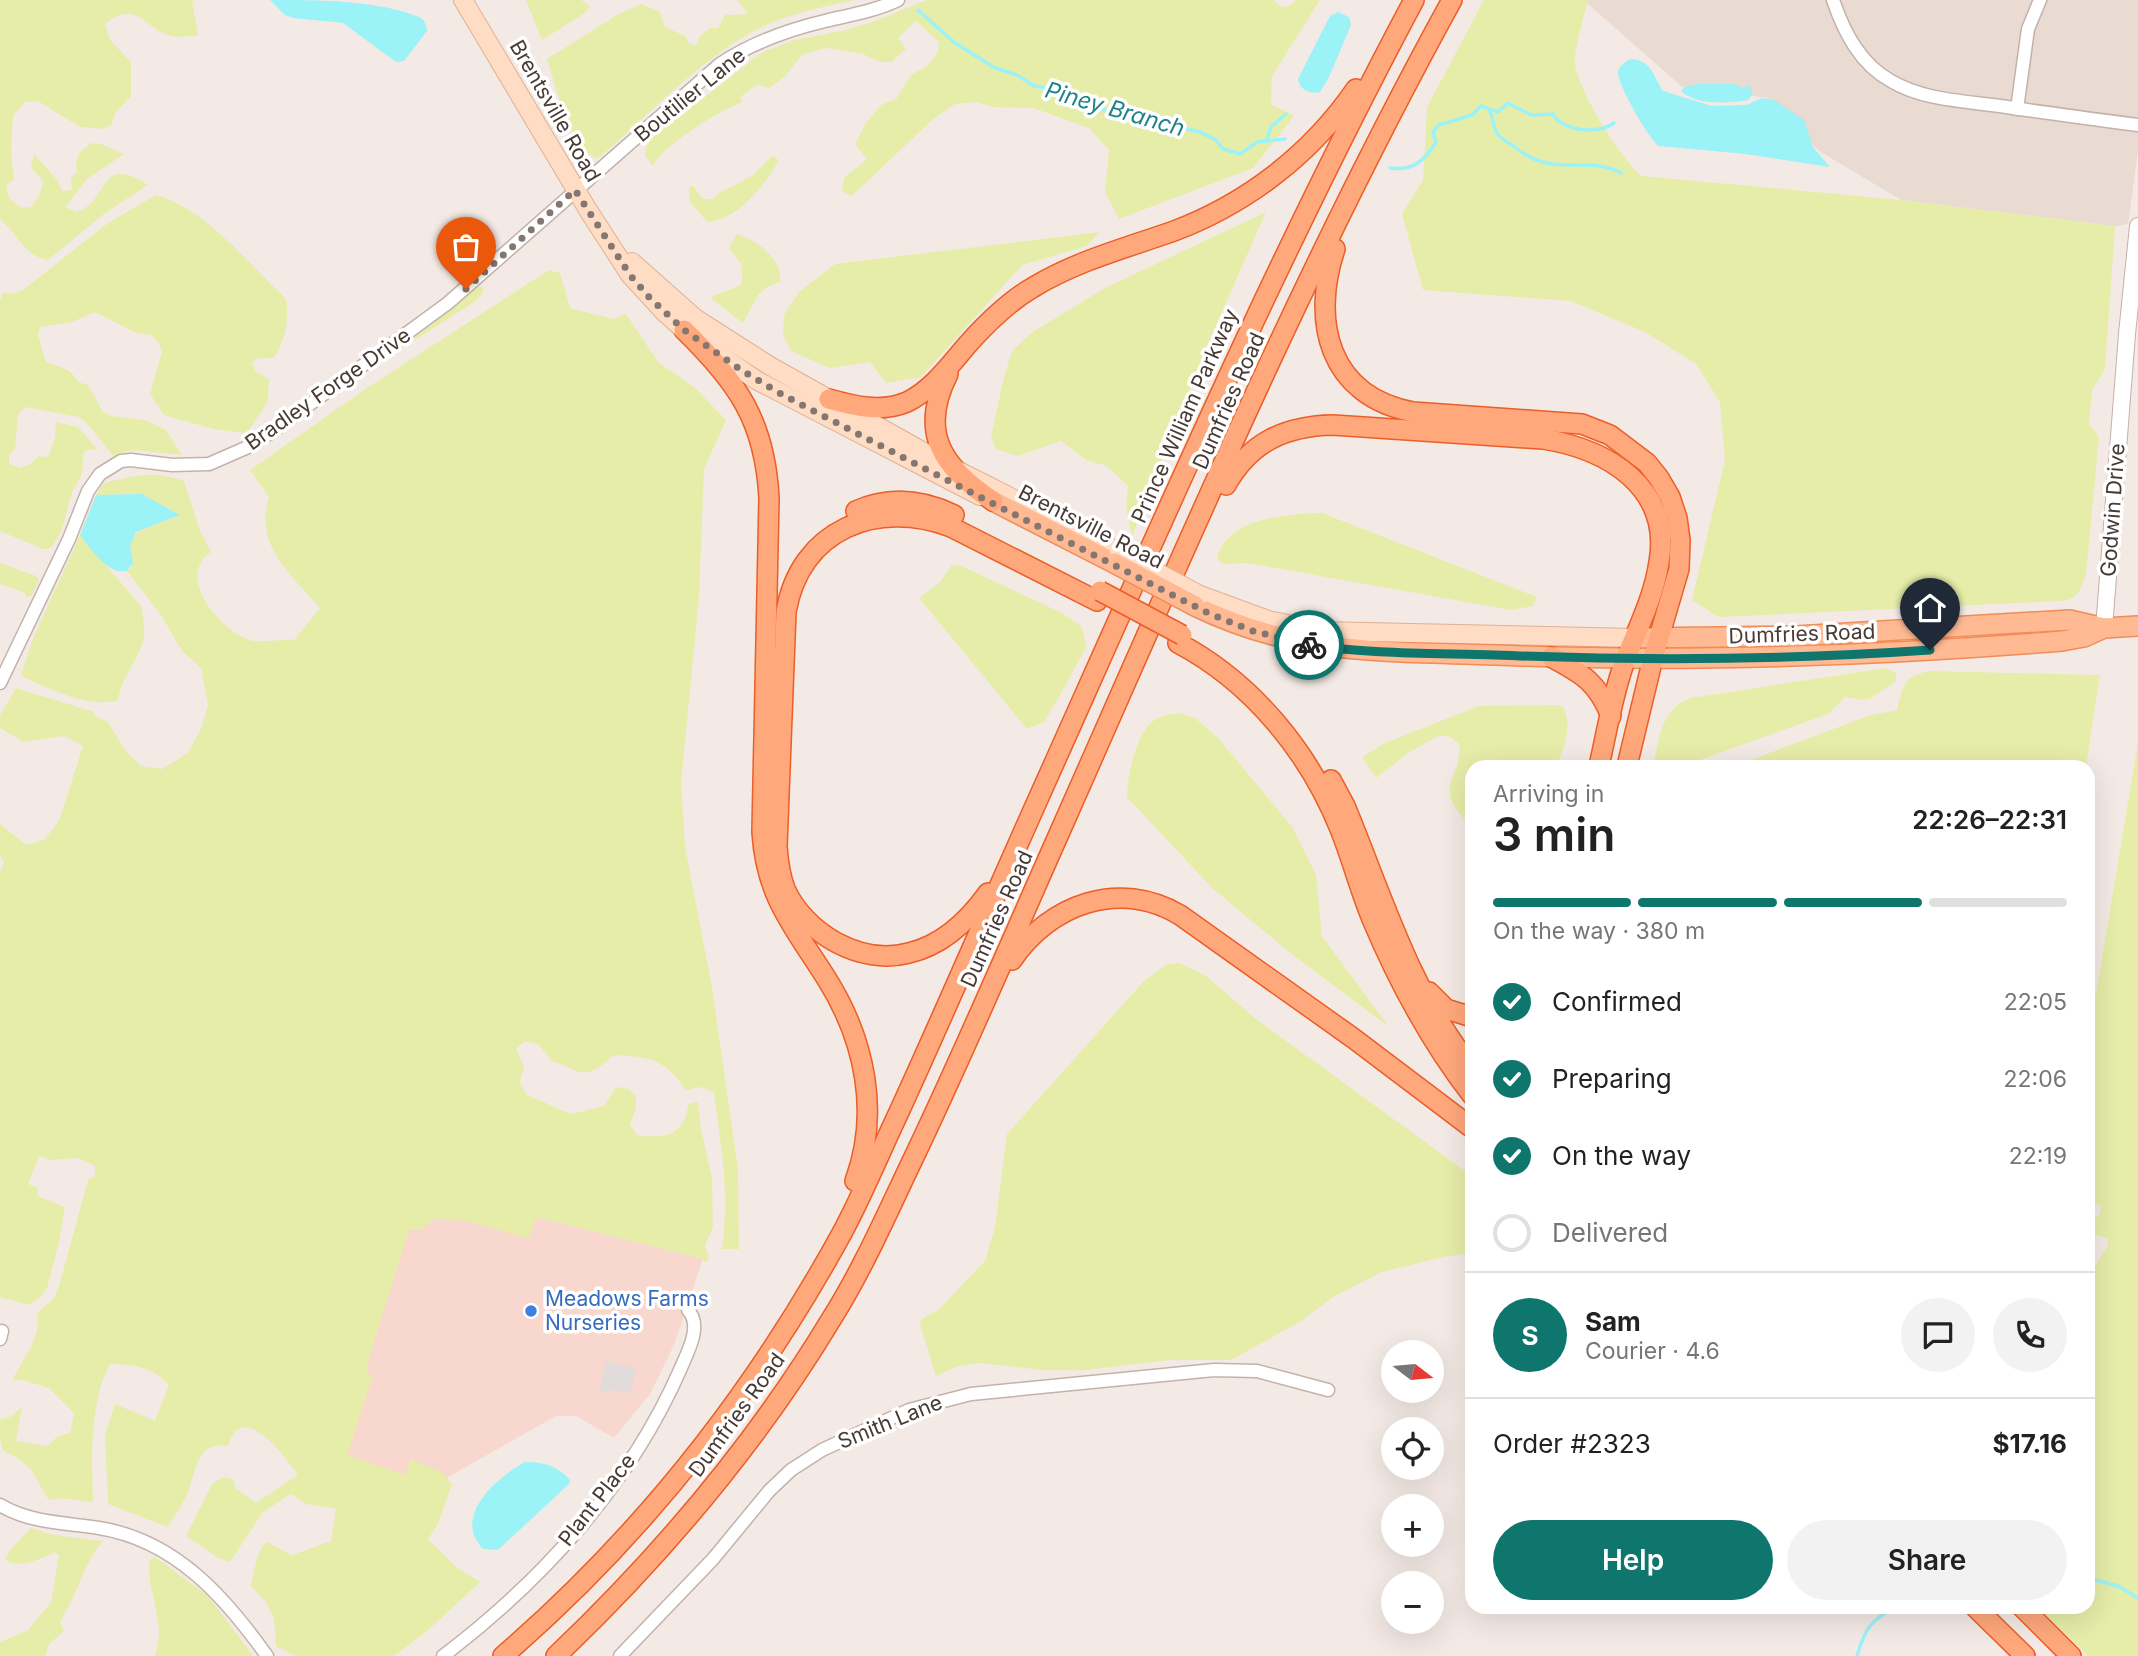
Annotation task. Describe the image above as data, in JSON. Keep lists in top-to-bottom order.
{
  "streets": {
    "highway": ["Dumfries Road", "Prince William Parkway"],
    "main road": ["Brentsville Road"],
    "street": [
      "Boutilier Lane",
      "Bradley Forge Drive",
      "Godwin Drive",
      "Smith Lane",
      "Plant Place"
    ]
  },
  "crossings": [
    ["Boutilier Lane", "Brentsville Road"],
    ["Boutilier Lane", "Bradley Forge Drive"],
    ["Brentsville Road", "Bradley Forge Drive"],
    ["Brentsville Road", "Dumfries Road"],
    ["Dumfries Road", "Prince William Parkway"],
    ["Dumfries Road", "Godwin Drive"]
  ],
  "water": ["Piney Branch"],
  "places": ["Meadows Farms Nurseries"],
  "north": "right",
  "page": {
    "heading": ["3 min", "Arriving in", "22:26–22:31"],
    "panel": [
      "Sam",
      "Courier · 4.6",
      "Order #2323",
      "$17.16"
    ],
    "bar": "On the way · 380 m",
    "list": [
      ["Confirmed", "22:05"],
      ["Preparing", "22:06"],
      ["On the way", "22:19"],
      "Delivered"
    ],
    "round": "S",
    "map_buttons": ["+", "−"],
    "buttons": ["Help", "Share"]
  }
}
